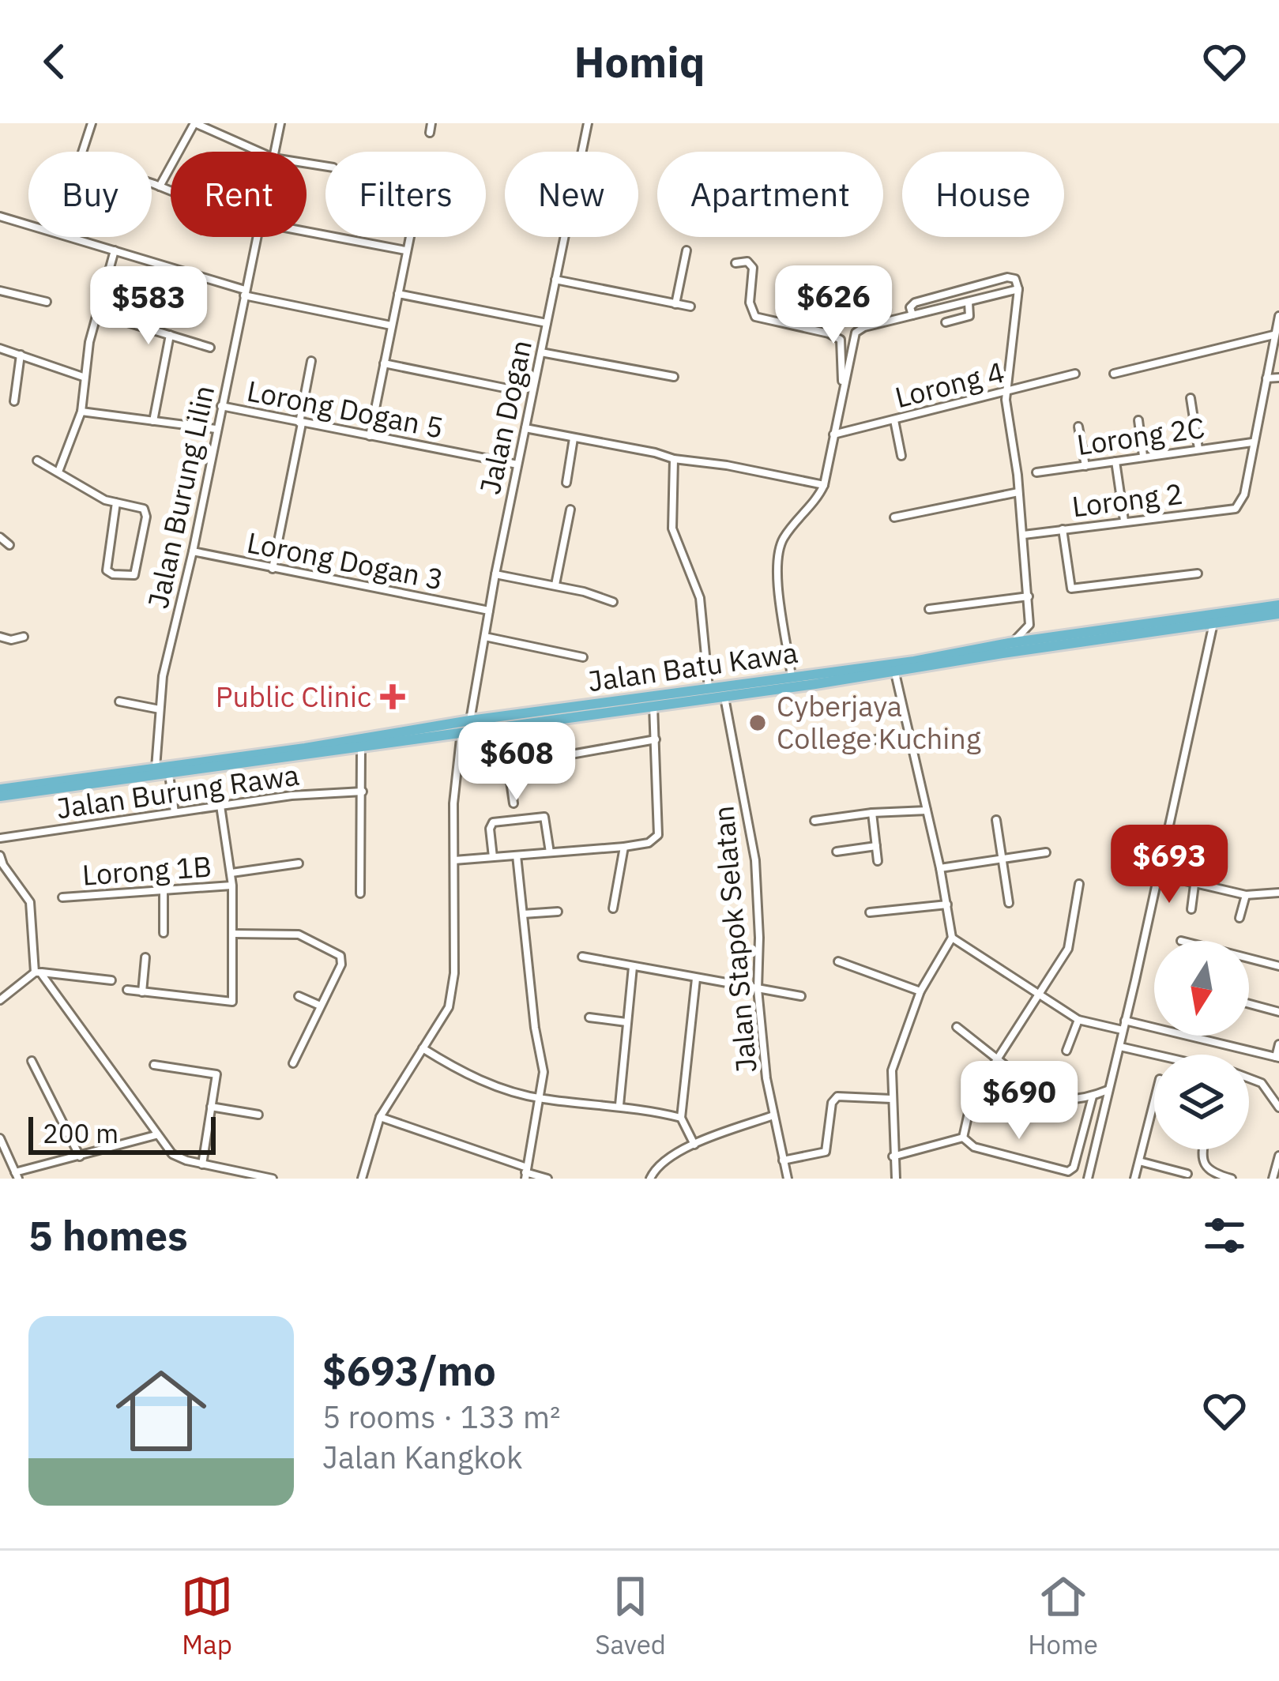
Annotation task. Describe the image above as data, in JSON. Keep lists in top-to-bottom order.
{
  "streets": {
    "highway": ["Jalan Batu Kawa"],
    "street": [
      "Lorong 4",
      "Lorong Dogan 5",
      "Jalan Dogan",
      "Lorong 2C",
      "Jalan Burung Lilin",
      "Lorong 2",
      "Lorong Dogan 3",
      "Jalan Burung Rawa",
      "Lorong 1B",
      "Jalan Stapok Selatan"
    ]
  },
  "crossings": [
    ["Lorong Dogan 5", "Jalan Dogan"],
    ["Lorong Dogan 5", "Jalan Burung Lilin"],
    ["Jalan Dogan", "Lorong Dogan 3"],
    ["Jalan Dogan", "Jalan Batu Kawa"],
    ["Lorong 2C", "Lorong 2"],
    ["Jalan Burung Lilin", "Lorong Dogan 3"],
    ["Jalan Burung Lilin", "Jalan Batu Kawa"],
    ["Jalan Batu Kawa", "Jalan Stapok Selatan"]
  ],
  "places": {
    "health": ["Public Clinic"],
    "other": ["Cyberjaya College Kuching"]
  },
  "scale_bar": "200 m",
  "north": "bottom",
  "page": {
    "header": "Homiq",
    "chip": [
      "Buy",
      "Rent",
      "Filters",
      "New",
      "Apartment",
      "House"
    ],
    "price": [
      "$626",
      "$583",
      "$608",
      "$693",
      "$690"
    ],
    "scale": "200 m",
    "heading": "5 homes",
    "list": [
      {
        "name": "$693/mo",
        "note": "5 rooms · 133 m² · Jalan Kangkok"
      }
    ],
    "tabs": ["Map", "Saved", "Home"]
  }
}
